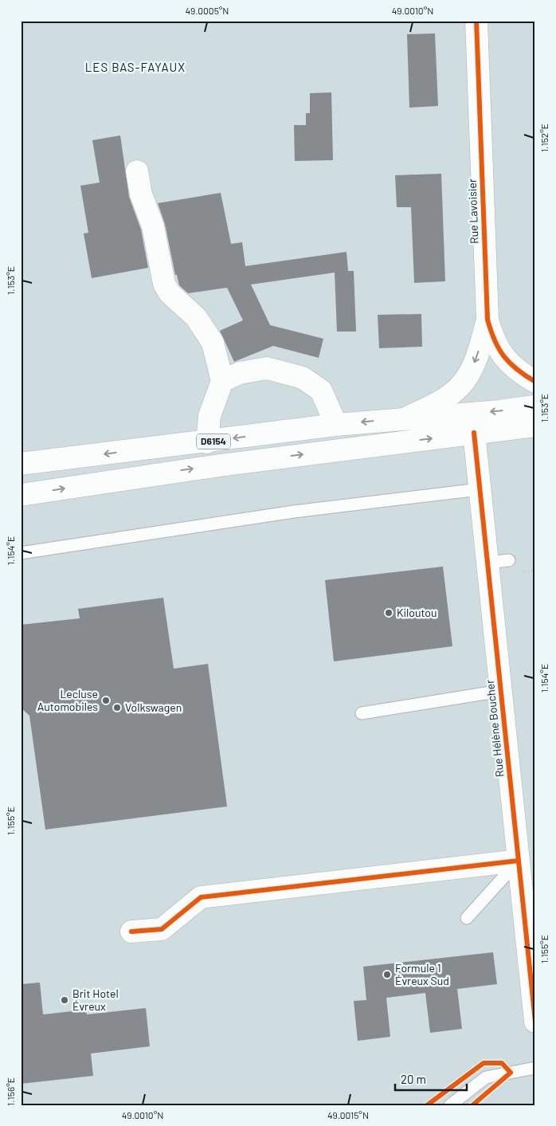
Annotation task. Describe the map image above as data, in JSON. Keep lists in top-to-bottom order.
{
  "streets": {
    "street": ["Rue Lavoisier", "D6154", "Rue Hélène Boucher"]
  },
  "crossings": [
    ["Rue Lavoisier", "D6154"],
    ["D6154", "Rue Hélène Boucher"]
  ],
  "districts": ["LES BAS-FAYAUX"],
  "places": [
    "Kiloutou",
    "Lecluse Automobiles",
    "Volkswagen",
    "Formule 1 Évreux Sud",
    "Brit Hotel Évreux"
  ],
  "scale_bar": "20 m",
  "coordinates": [
    "49.0005°N",
    "49.0010°N",
    "1.152°E",
    "1.153°E",
    "1.154°E",
    "1.155°E",
    "1.156°E",
    "49.0015°N"
  ]
}
